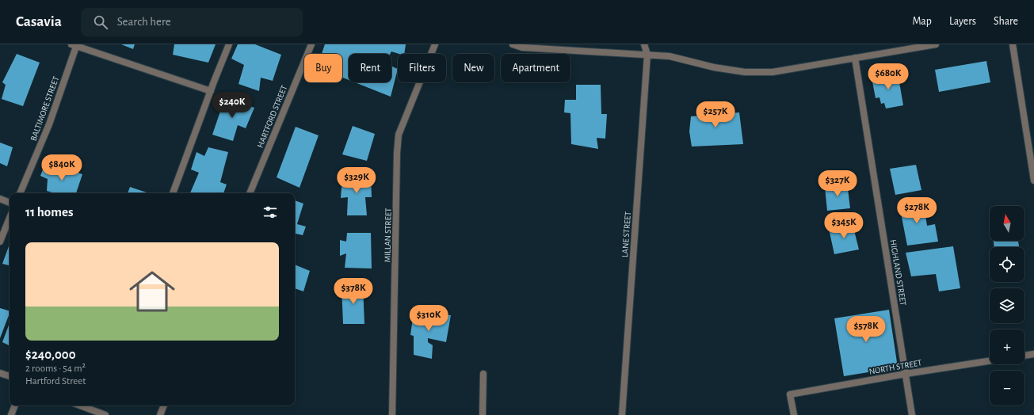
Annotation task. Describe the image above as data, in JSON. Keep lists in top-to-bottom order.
{
  "streets": {
    "street": [
      "BALTIMORE STREET",
      "HARTFORD STREET",
      "LANE STREET",
      "MILLAN STREET",
      "HIGHLAND STREET",
      "NORTH STREET"
    ]
  },
  "crossings": [
    ["HIGHLAND STREET", "NORTH STREET"]
  ],
  "north": "top",
  "page": {
    "header": "Casavia",
    "search": "Search here",
    "nav": ["Map", "Layers", "Share"],
    "chip": [
      "Buy",
      "Rent",
      "Filters",
      "New",
      "Apartment"
    ],
    "price": [
      "$680K",
      "$240K",
      "$257K",
      "$840K",
      "$329K",
      "$327K",
      "$278K",
      "$345K",
      "$378K",
      "$310K",
      "$578K"
    ],
    "heading": "11 homes",
    "map_buttons": ["+", "−"],
    "list": [
      {
        "name": "$240,000",
        "note": "2 rooms · 54 m² · Hartford Street"
      }
    ]
  }
}
